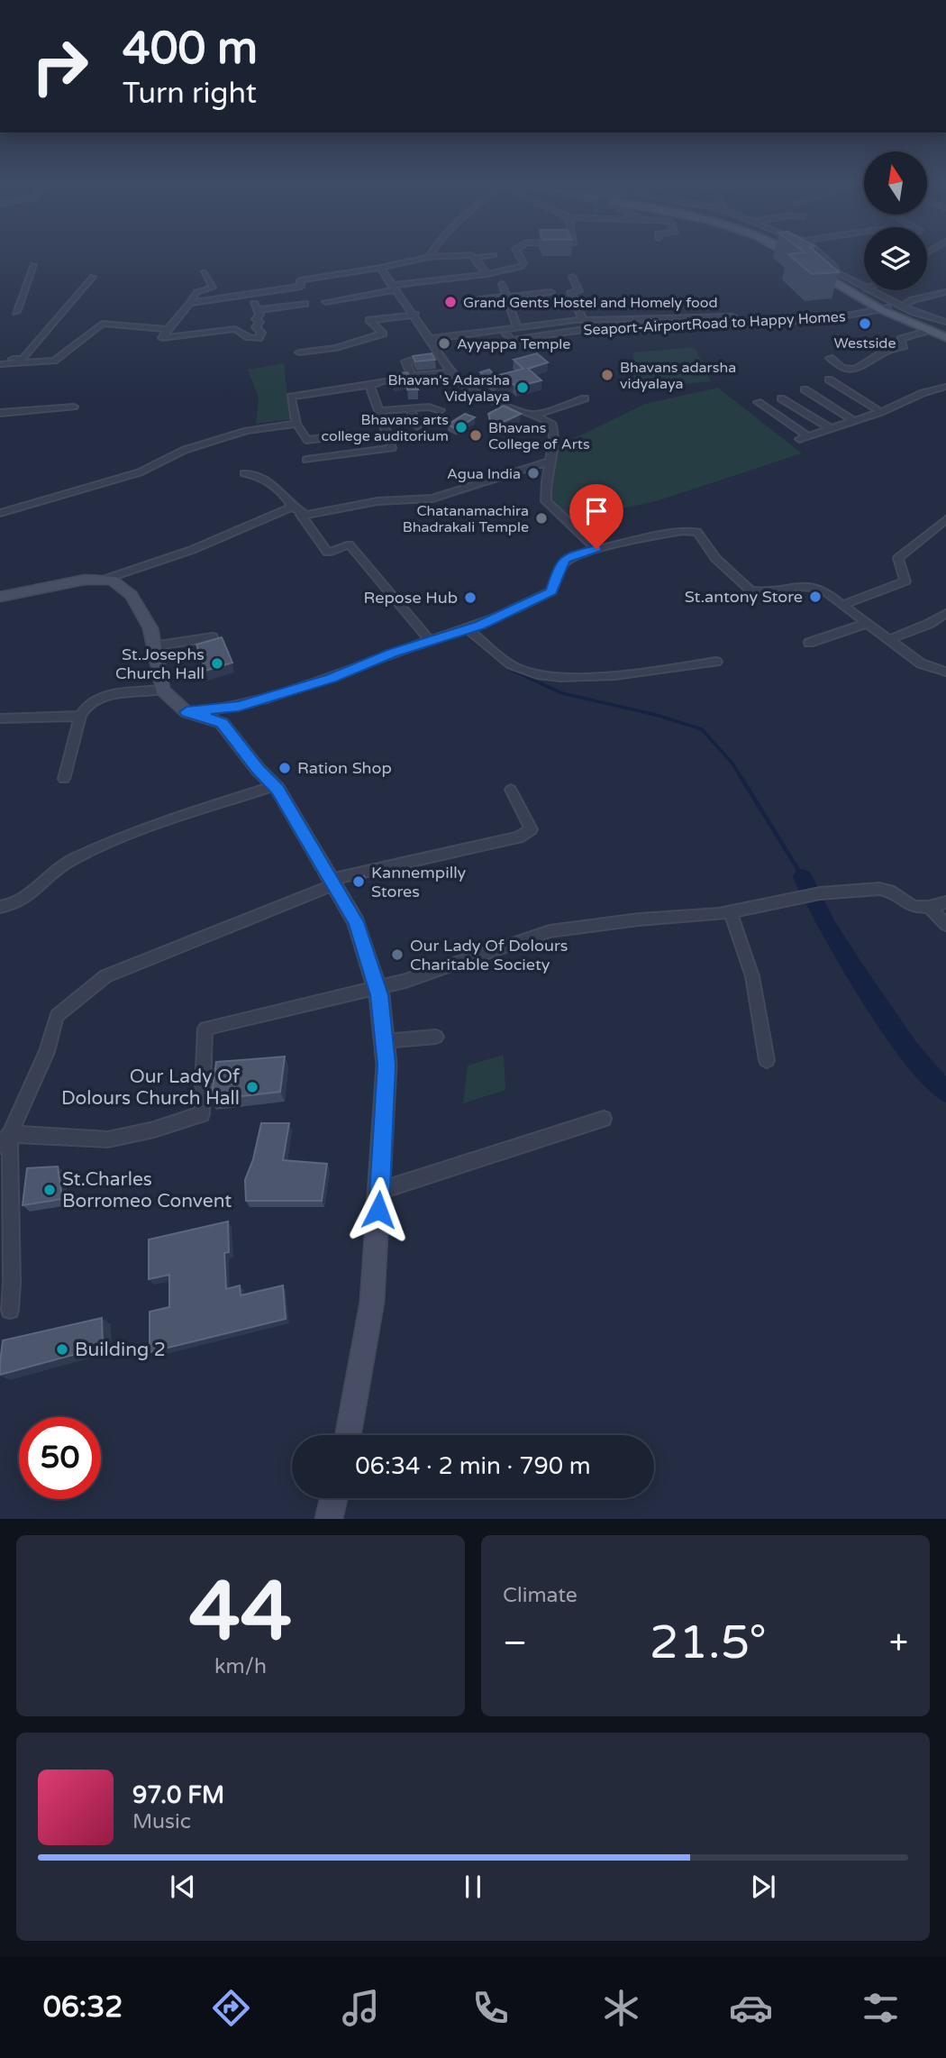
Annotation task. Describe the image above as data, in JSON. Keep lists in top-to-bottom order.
{
  "streets": {
    "street": ["Seaport-AirportRoad to Happy Homes"]
  },
  "places": [
    "Grand Gents Hostel and Homely food",
    "Westside",
    "Ayyappa Temple",
    "Bhavans adarsha vidyalaya",
    "Bhavan's Adarsha Vidyalaya",
    "Bhavans arts college auditorium",
    "Bhavans College of Arts",
    "Agua India",
    "Chatanamachira Bhadrakali Temple",
    "St.antony Store",
    "Repose Hub",
    "St.Josephs Church Hall",
    "Ration Shop",
    "Kannempilly Stores",
    "Our Lady Of Dolours Charitable Society",
    "Our Lady Of Dolours Church Hall",
    "St.Charles Borromeo Convent",
    "Building 2"
  ],
  "north": "top",
  "page": {
    "turn": ["400 m", "Turn right"],
    "limit": "50",
    "trip": "06:34 · 2 min · 790 m",
    "tile": [
      ["44", "km/h"],
      "Climate"
    ],
    "heat": ["−", "21.5°", "+"],
    "song": ["97.0 FM", "Music"],
    "tabs": "06:32"
  }
}
